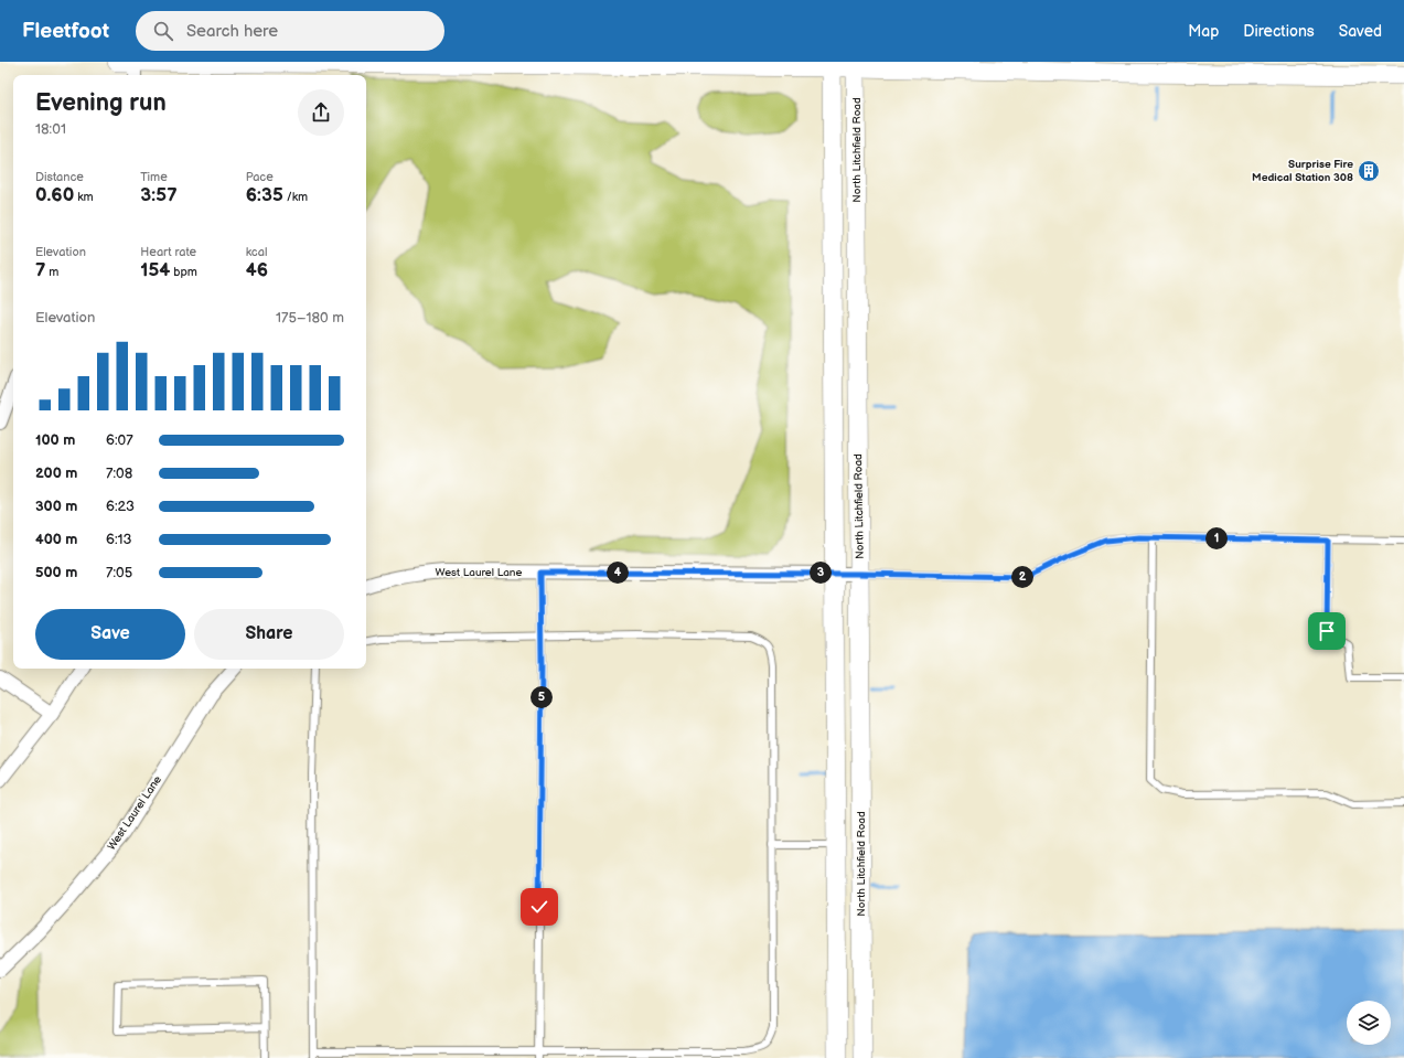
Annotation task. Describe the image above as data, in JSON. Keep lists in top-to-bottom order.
{
  "streets": {
    "main road": ["North Litchfield Road"],
    "street": ["West Laurel Lane"]
  },
  "crossings": [
    ["North Litchfield Road", "West Laurel Lane"]
  ],
  "places": {
    "building": ["Surprise Fire Medical Station 308"]
  },
  "page": {
    "header": "Fleetfoot",
    "search": "Search here",
    "nav": ["Map", "Directions", "Saved"],
    "heading": ["Evening run", "18:01"],
    "stats": [
      ["Distance", "0.60 km"],
      ["Time", "3:57"],
      ["Pace", "6:35 /km"],
      ["Elevation", "7 m"],
      ["Heart rate", "154 bpm"],
      ["kcal", "46"]
    ],
    "chart": ["Elevation", "175–180 m"],
    "list": [
      {
        "name": "100 m",
        "note": "6:07"
      },
      {
        "name": "200 m",
        "note": "7:08"
      },
      {
        "name": "300 m",
        "note": "6:23"
      },
      {
        "name": "400 m",
        "note": "6:13"
      },
      {
        "name": "500 m",
        "note": "7:05"
      }
    ],
    "pins": [
      "1",
      "3",
      "4",
      "2",
      "5"
    ],
    "buttons": ["Save", "Share"]
  }
}
